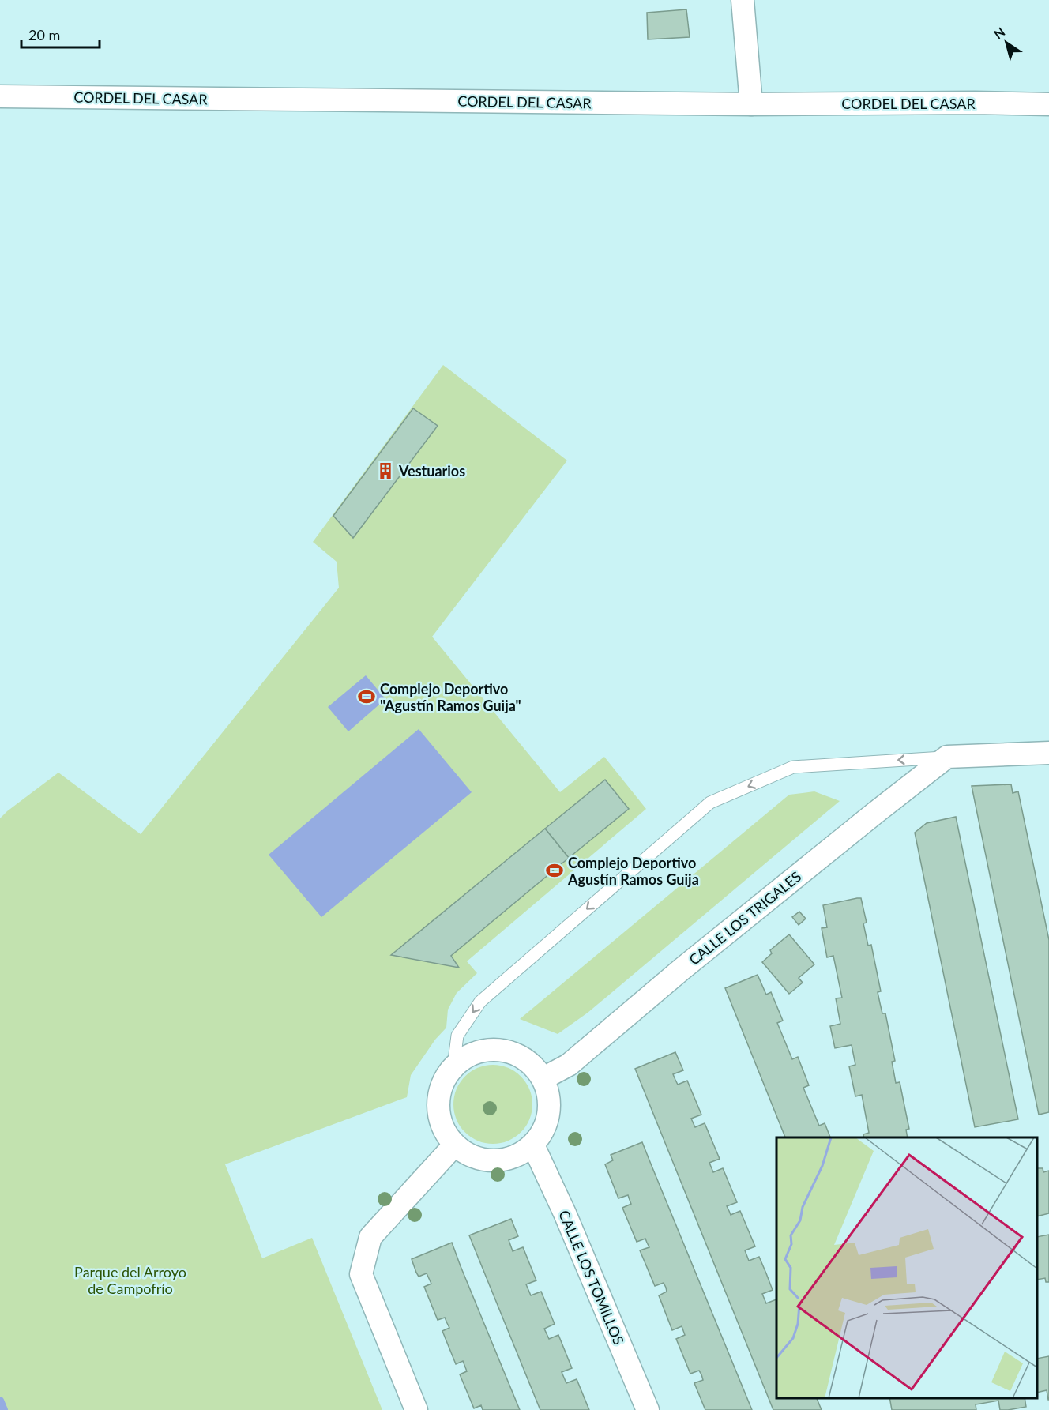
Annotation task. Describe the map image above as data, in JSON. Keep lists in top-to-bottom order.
{
  "streets": {
    "street": ["CORDEL DEL CASAR", "CALLE LOS TRIGALES", "CALLE LOS TOMILLOS"]
  },
  "crossings": [
    ["CALLE LOS TRIGALES", "CALLE LOS TOMILLOS"]
  ],
  "parks": ["Parque del Arroyo de Campofrío"],
  "places": {
    "building": ["Vestuarios"],
    "sports": ["Complejo Deportivo \"Agustín Ramos Guija\"", "Complejo Deportivo Agustín Ramos Guija"]
  },
  "scale_bar": "20 m",
  "north": "top left"
}
